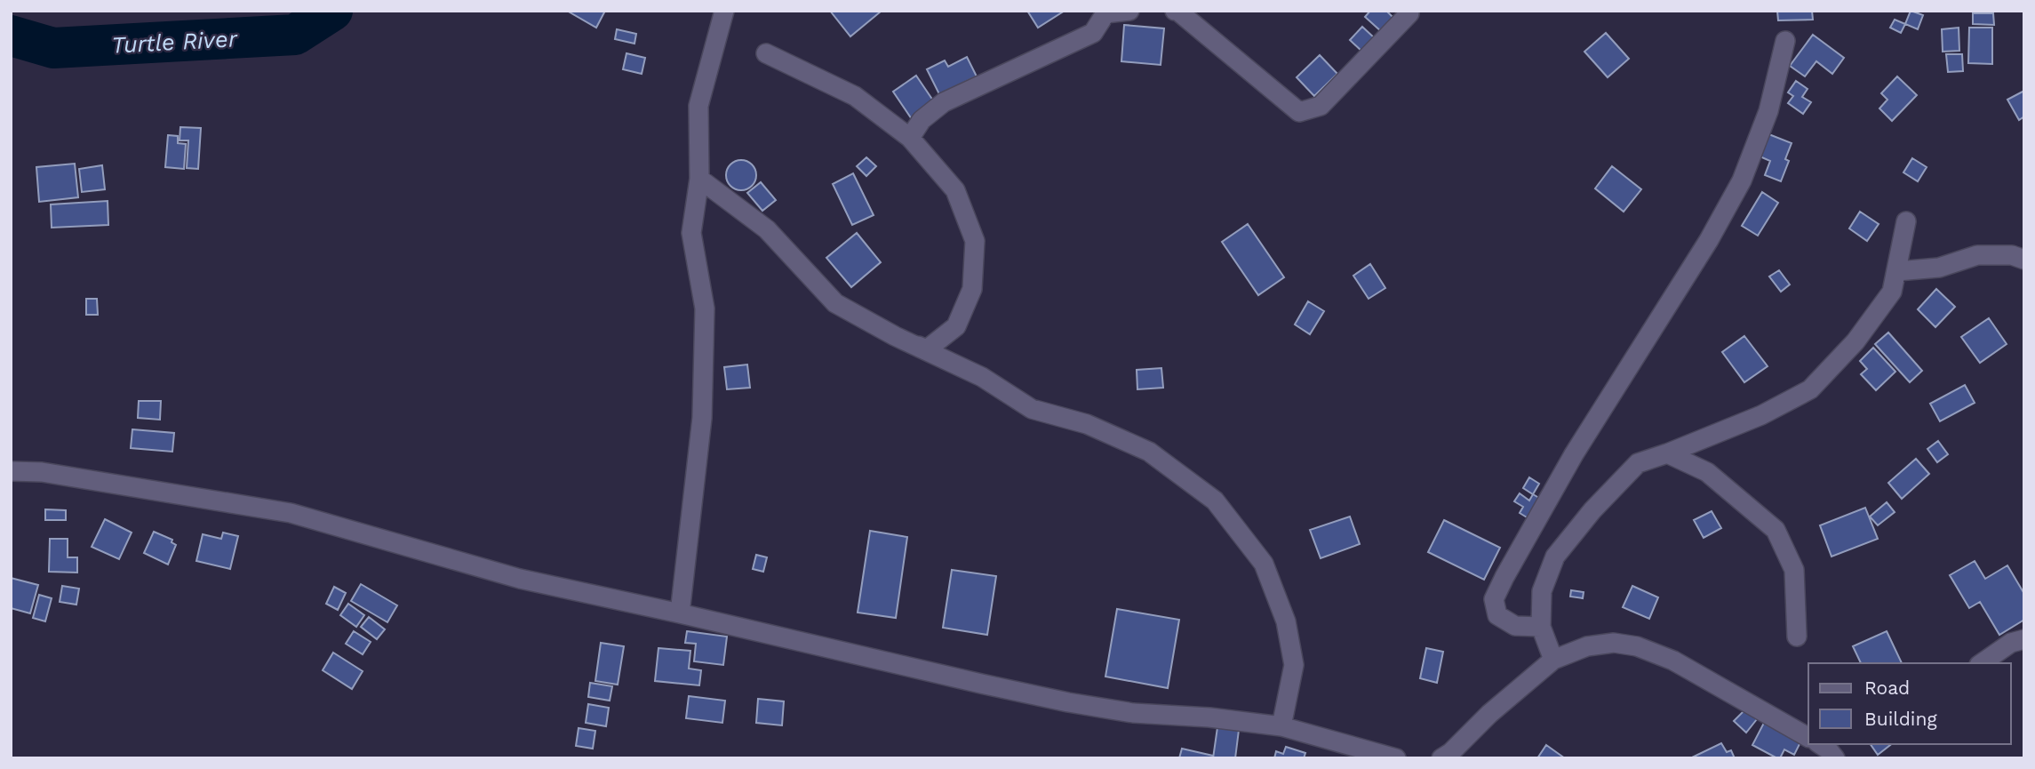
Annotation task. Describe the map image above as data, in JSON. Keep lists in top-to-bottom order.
{
  "water": ["Turtle River"],
  "legend": ["Road", "Building"]
}
